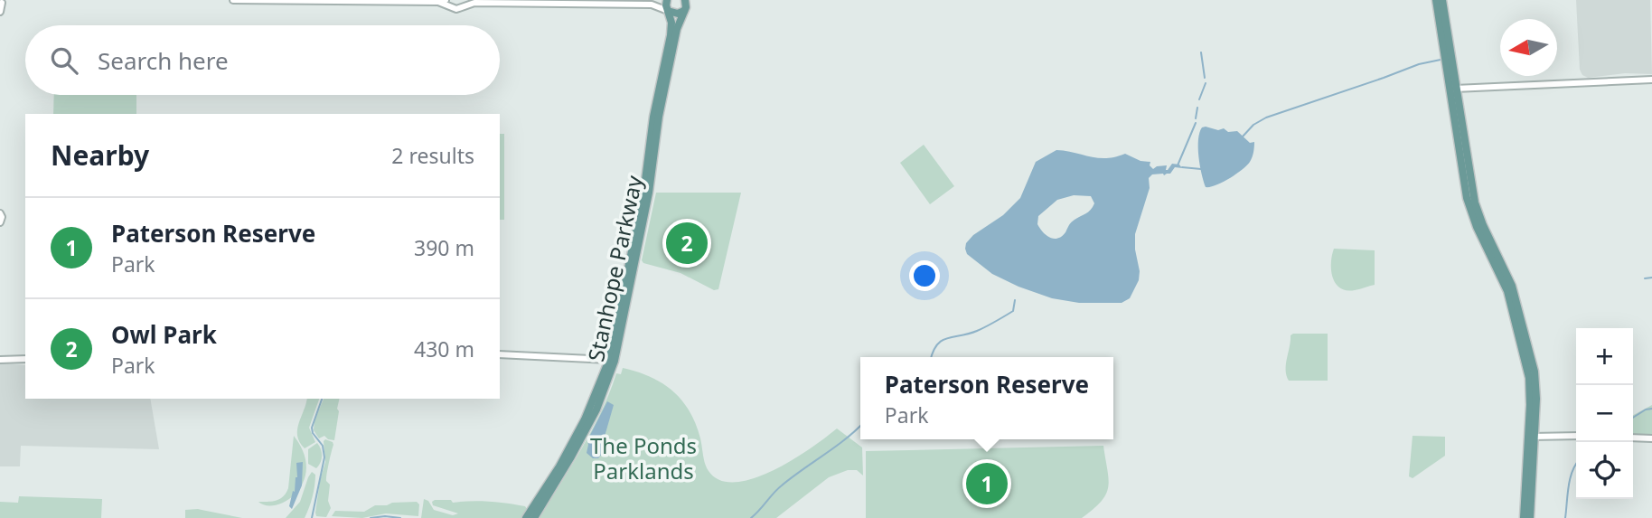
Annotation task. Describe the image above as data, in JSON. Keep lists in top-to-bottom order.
{
  "streets": {
    "main road": ["Stanhope Parkway"]
  },
  "parks": ["The Ponds Parklands"],
  "north": "left",
  "page": {
    "search": "Search here",
    "heading": ["Nearby", "2 results"],
    "list": [
      {
        "mark": "1",
        "name": "Paterson Reserve",
        "note": "Park",
        "value": "390 m"
      },
      {
        "mark": "2",
        "name": "Owl Park",
        "note": "Park",
        "value": "430 m"
      }
    ],
    "pins": ["2", "1"],
    "map_buttons": ["+", "−"],
    "popup": ["Paterson Reserve", "Park"]
  }
}
